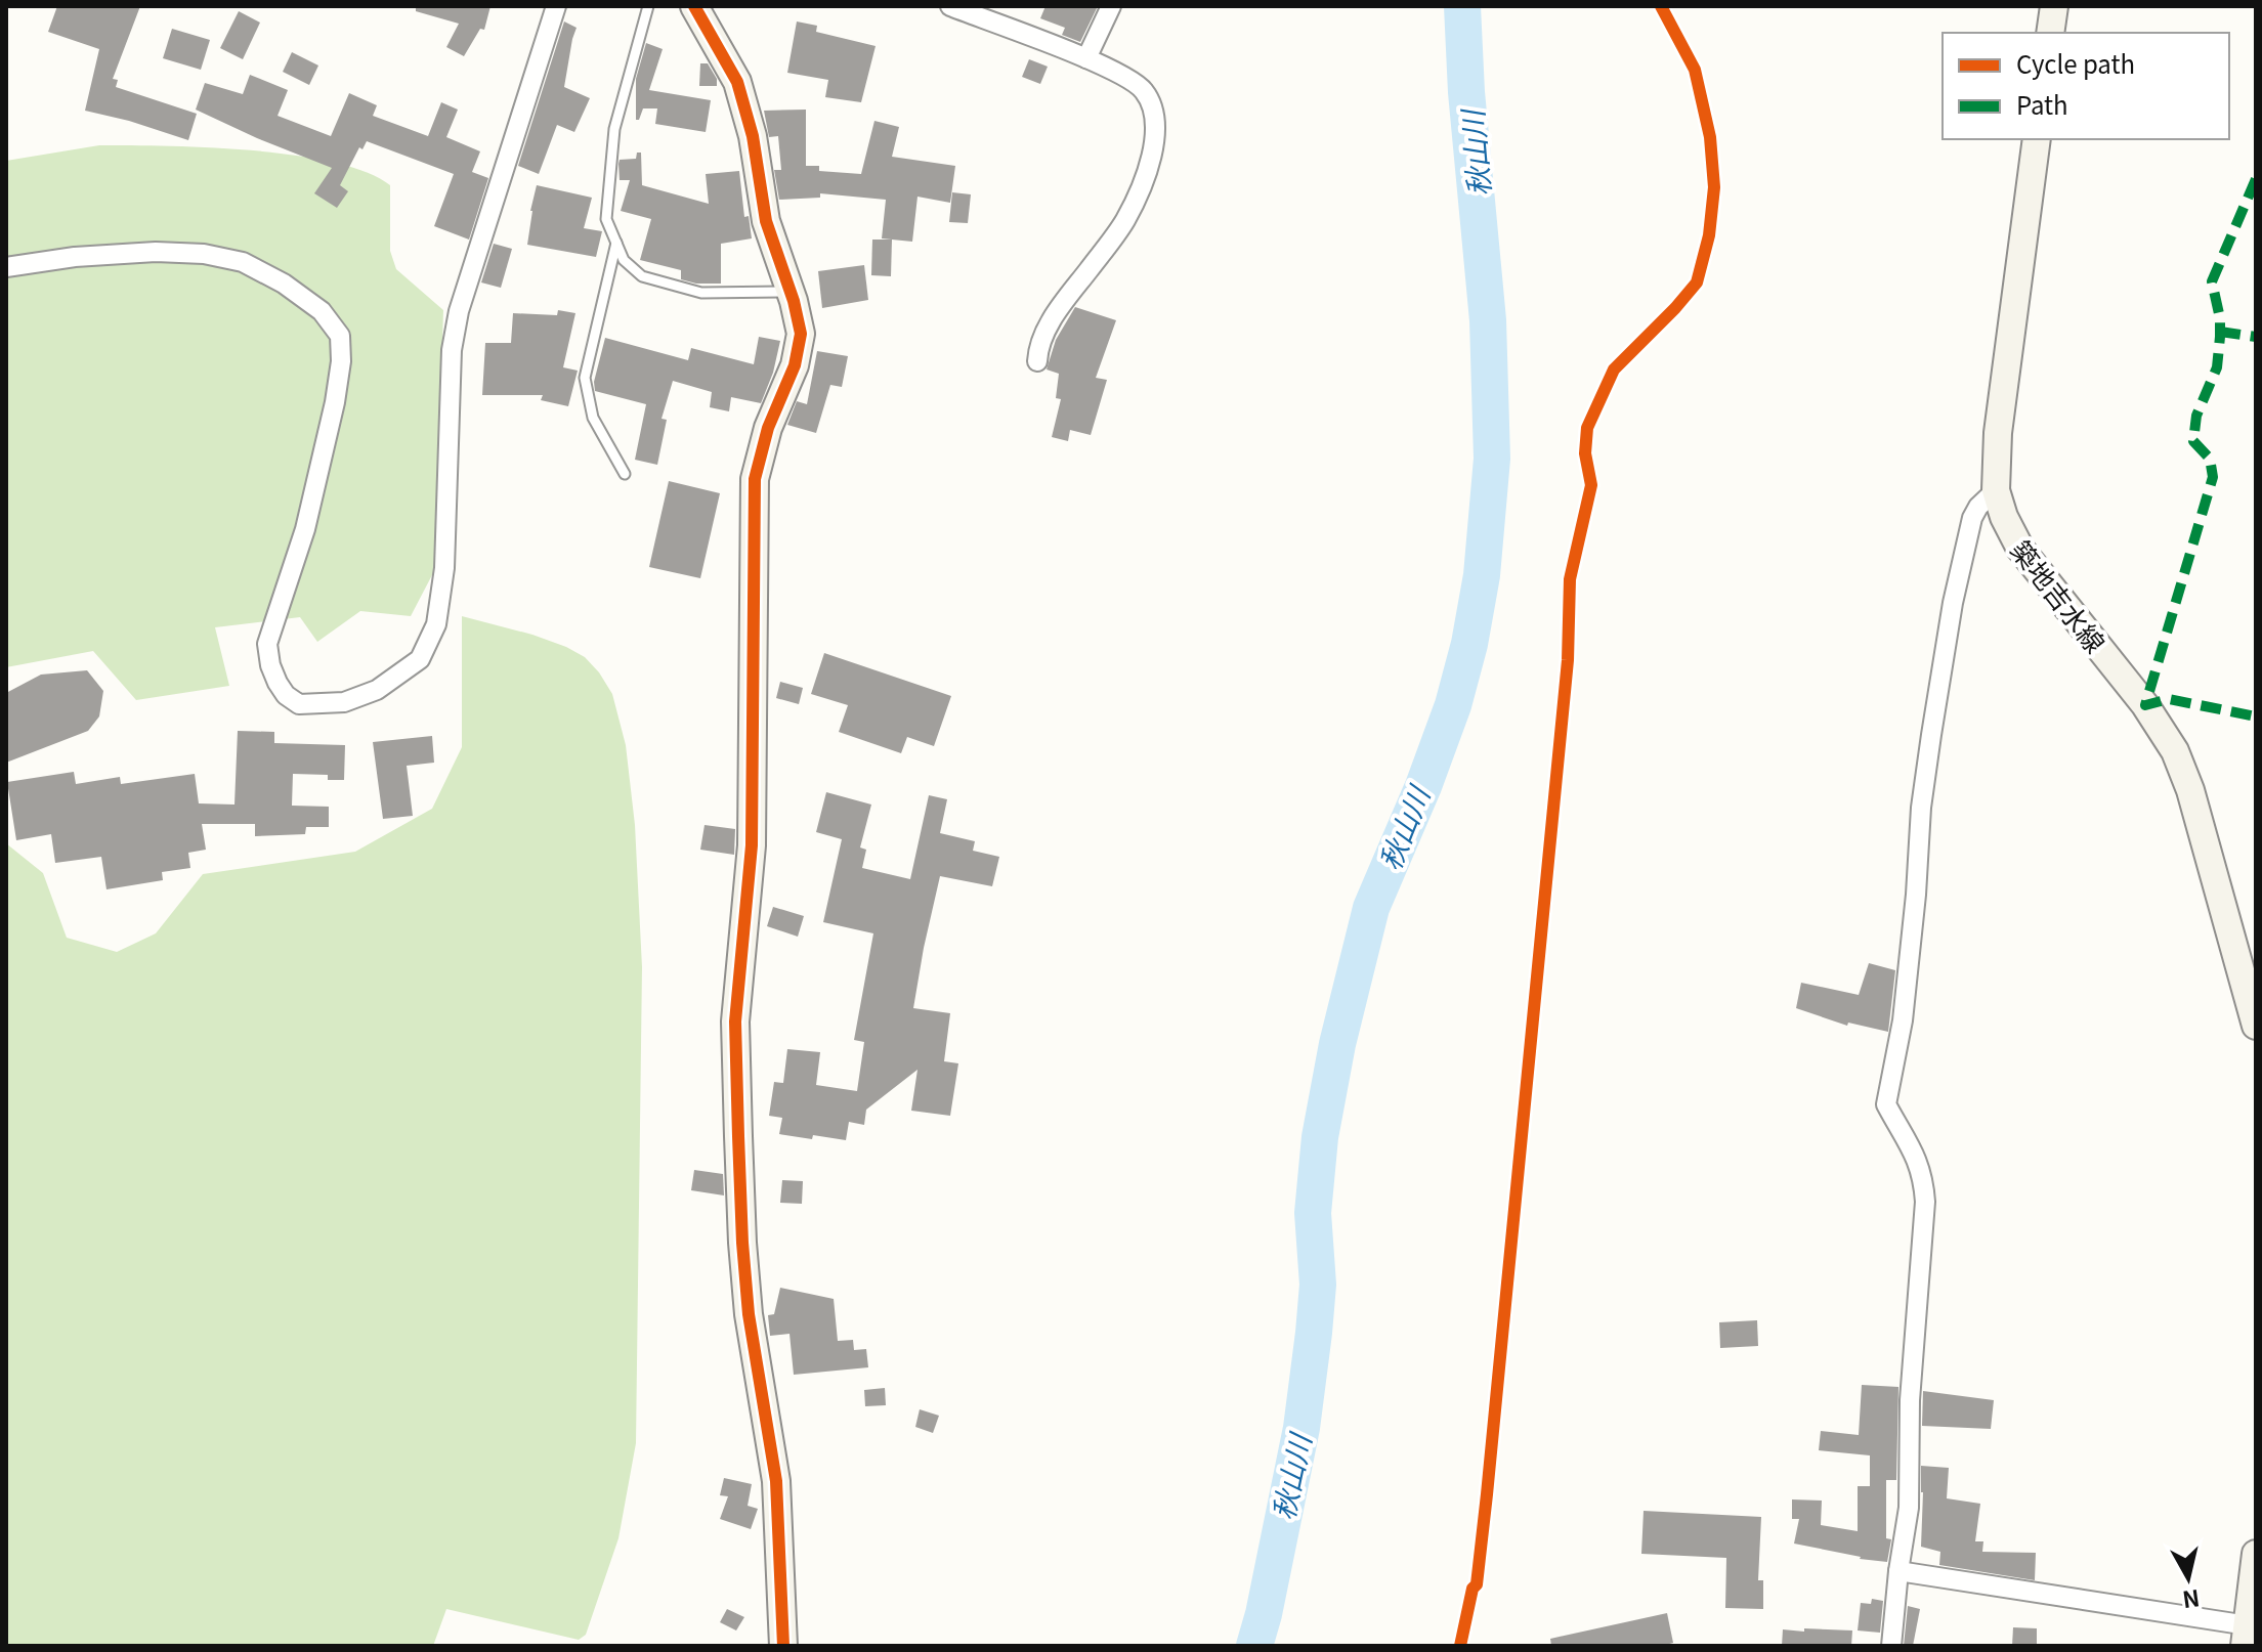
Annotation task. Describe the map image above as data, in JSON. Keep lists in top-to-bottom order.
{
  "streets": {
    "street": ["築地吉水線"]
  },
  "water": ["秋山川"],
  "legend": ["Cycle path", "Path"],
  "north": "bottom"
}
